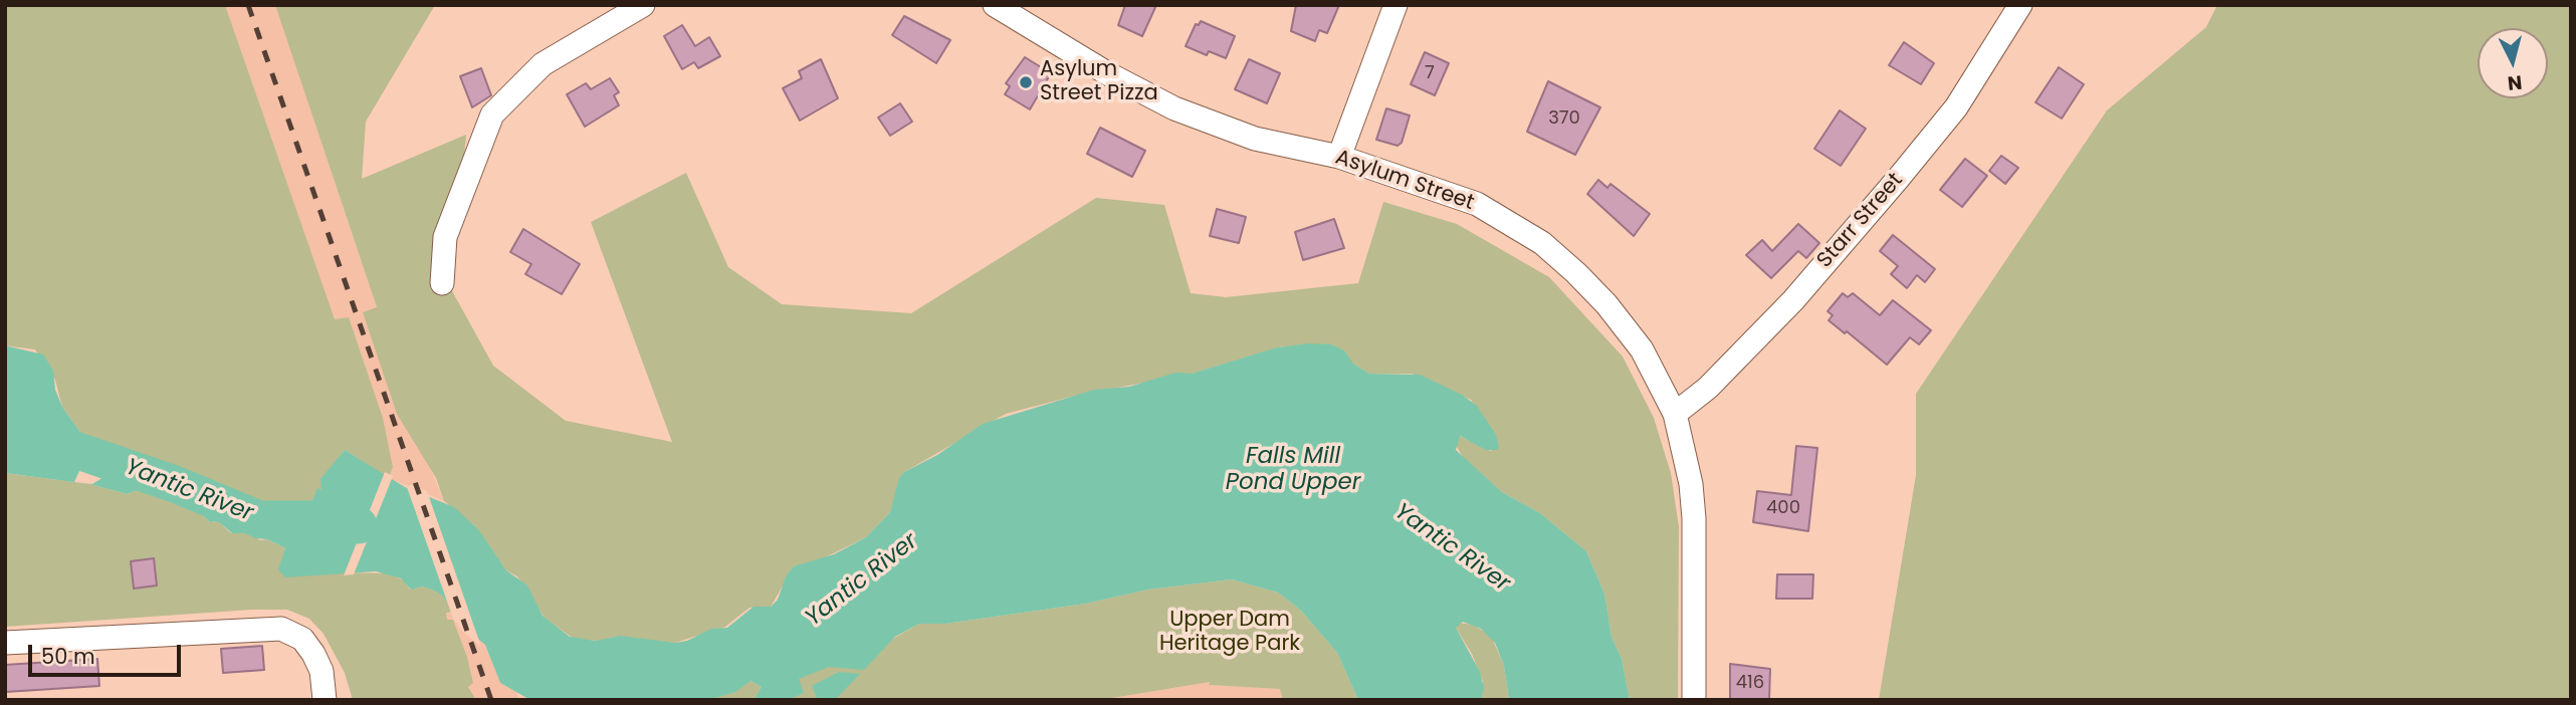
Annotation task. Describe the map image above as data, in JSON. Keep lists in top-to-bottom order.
{
  "streets": {
    "street": ["Asylum Street", "Starr Street"]
  },
  "crossings": [
    ["Asylum Street", "Starr Street"]
  ],
  "water": ["Falls Mill Pond Upper", "Yantic River"],
  "parks": ["Upper Dam Heritage Park"],
  "places": ["Asylum Street Pizza"],
  "house_numbers": [
    "7",
    "370",
    "400",
    "416"
  ],
  "scale_bar": "50 m",
  "north": "bottom"
}
